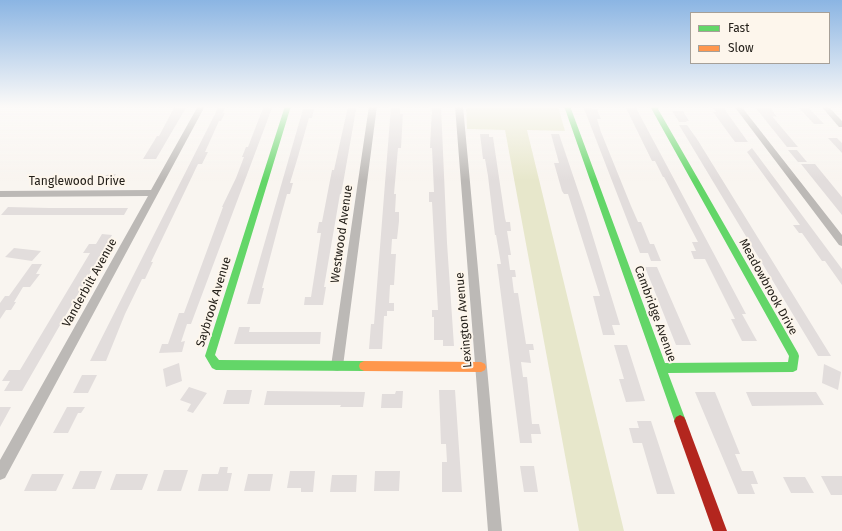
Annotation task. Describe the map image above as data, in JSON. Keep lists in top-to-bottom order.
{
  "streets": {
    "street": [
      "Tanglewood Drive",
      "Westwood Avenue",
      "Vanderbilt Avenue",
      "Meadowbrook Drive",
      "Saybrook Avenue",
      "Cambridge Avenue",
      "Lexington Avenue"
    ]
  },
  "crossings": [
    ["Tanglewood Drive", "Vanderbilt Avenue"],
    ["Westwood Avenue", "Saybrook Avenue"],
    ["Meadowbrook Drive", "Cambridge Avenue"],
    ["Saybrook Avenue", "Lexington Avenue"]
  ],
  "legend": ["Fast", "Slow"]
}
